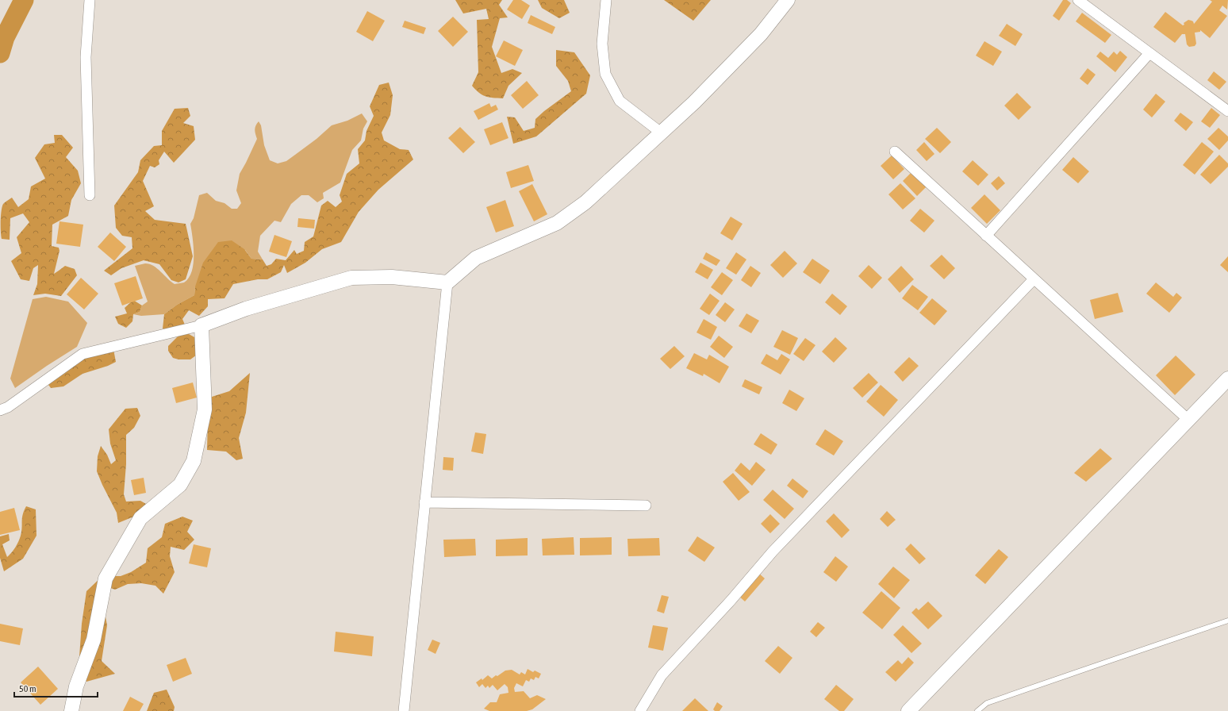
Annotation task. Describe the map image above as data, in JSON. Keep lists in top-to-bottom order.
{
  "scale_bar": "50 m"
}
